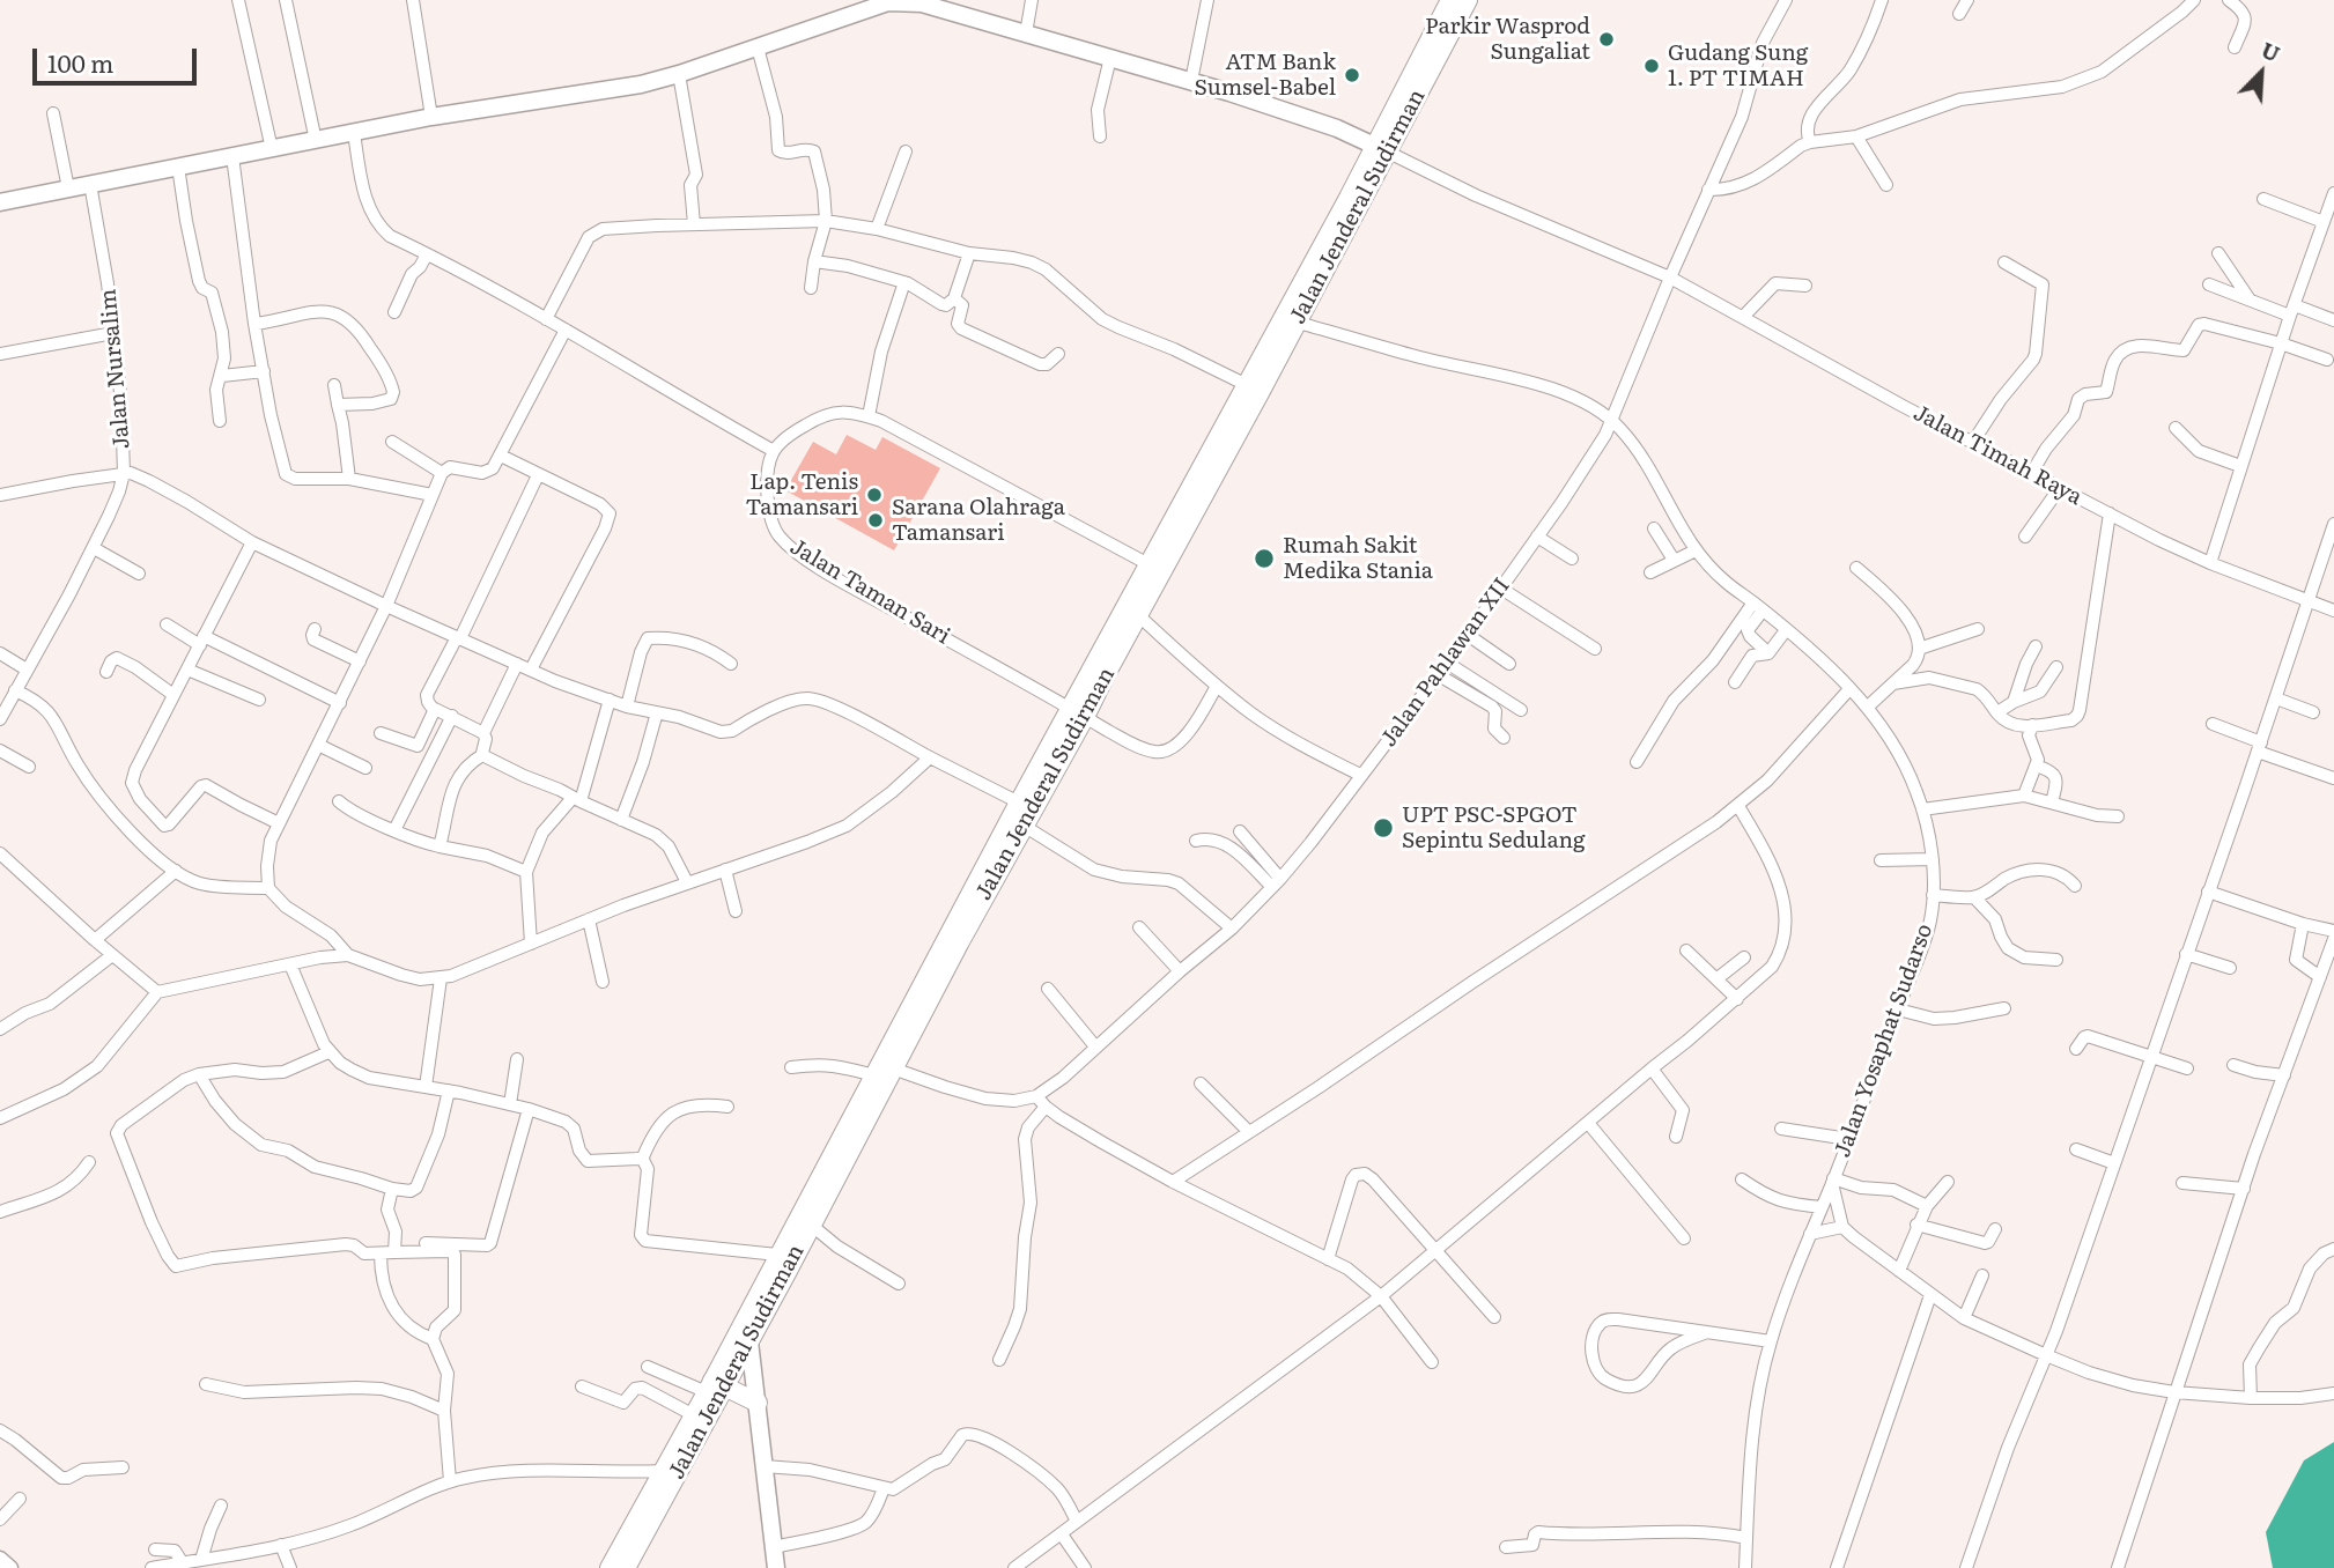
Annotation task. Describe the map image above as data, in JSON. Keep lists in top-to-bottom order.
{
  "streets": {
    "main road": ["Jalan Jenderal Sudirman"],
    "street": [
      "Jalan Nursalim",
      "Jalan Timah Raya",
      "Jalan Taman Sari",
      "Jalan Pahlawan XII",
      "Jalan Yosaphat Sudarso"
    ]
  },
  "crossings": [
    ["Jalan Jenderal Sudirman", "Jalan Timah Raya"],
    ["Jalan Jenderal Sudirman", "Jalan Taman Sari"],
    ["Jalan Jenderal Sudirman", "Jalan Yosaphat Sudarso"],
    ["Jalan Timah Raya", "Jalan Pahlawan XII"],
    ["Jalan Pahlawan XII", "Jalan Yosaphat Sudarso"]
  ],
  "places": [
    "Parkir Wasprod Sungaliat",
    "Gudang Sung 1. PT TIMAH",
    "ATM Bank Sumsel-Babel",
    "Lap. Tenis Tamansari",
    "Sarana Olahraga Tamansari",
    "Rumah Sakit Medika Stania",
    "UPT PSC-SPGOT Sepintu Sedulang"
  ],
  "scale_bar": "100 m",
  "north": "top right"
}
